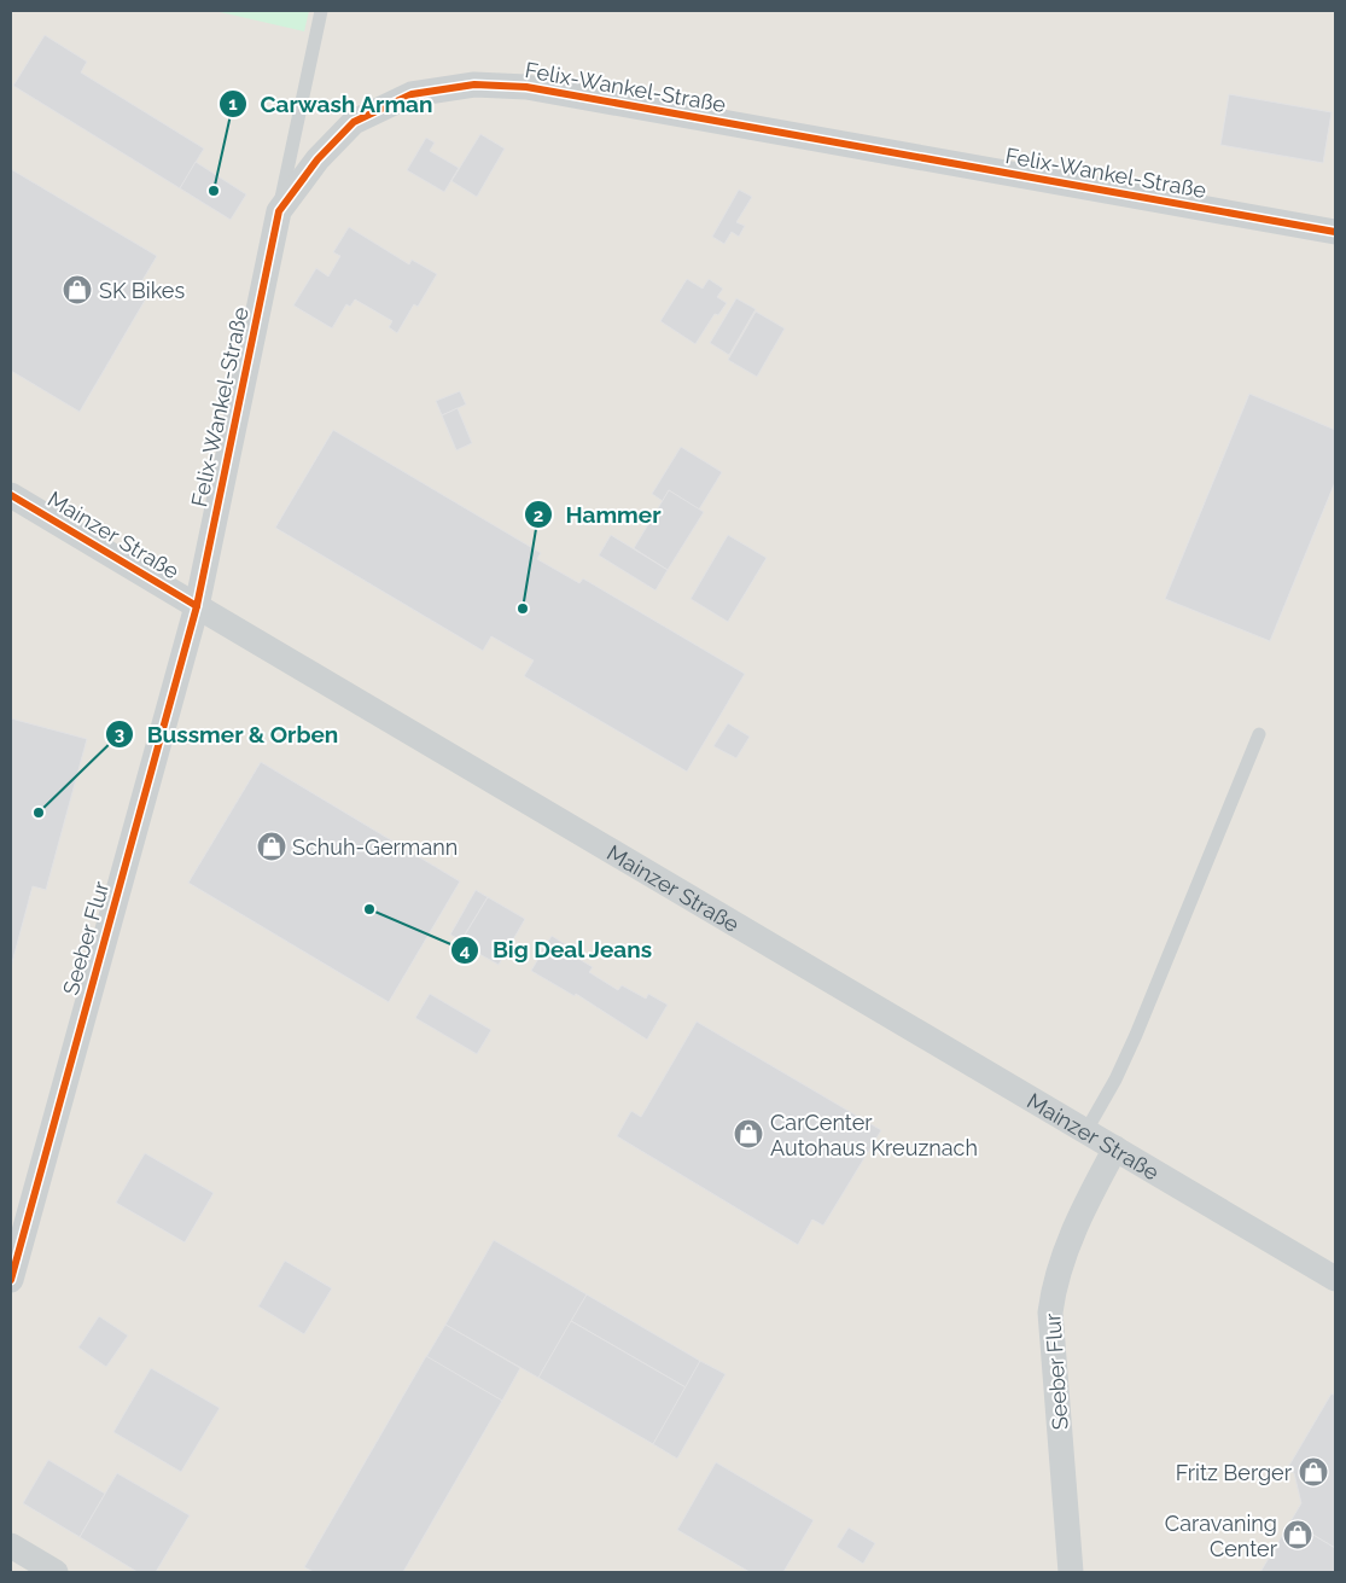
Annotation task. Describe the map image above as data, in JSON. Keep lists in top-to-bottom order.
{
  "streets": {
    "street": ["Felix-Wankel-Straße", "Mainzer Straße", "Seeber Flur"]
  },
  "crossings": [
    ["Felix-Wankel-Straße", "Mainzer Straße"],
    ["Felix-Wankel-Straße", "Seeber Flur"],
    ["Mainzer Straße", "Seeber Flur"]
  ],
  "places": {
    "other": [
      "Carwash Arman",
      "Hammer",
      "Bussmer & Orben",
      "Big Deal Jeans"
    ],
    "shop": [
      "SK Bikes",
      "Schuh-Germann",
      "CarCenter Autohaus Kreuznach",
      "Fritz Berger",
      "Caravaning Center"
    ]
  }
}
